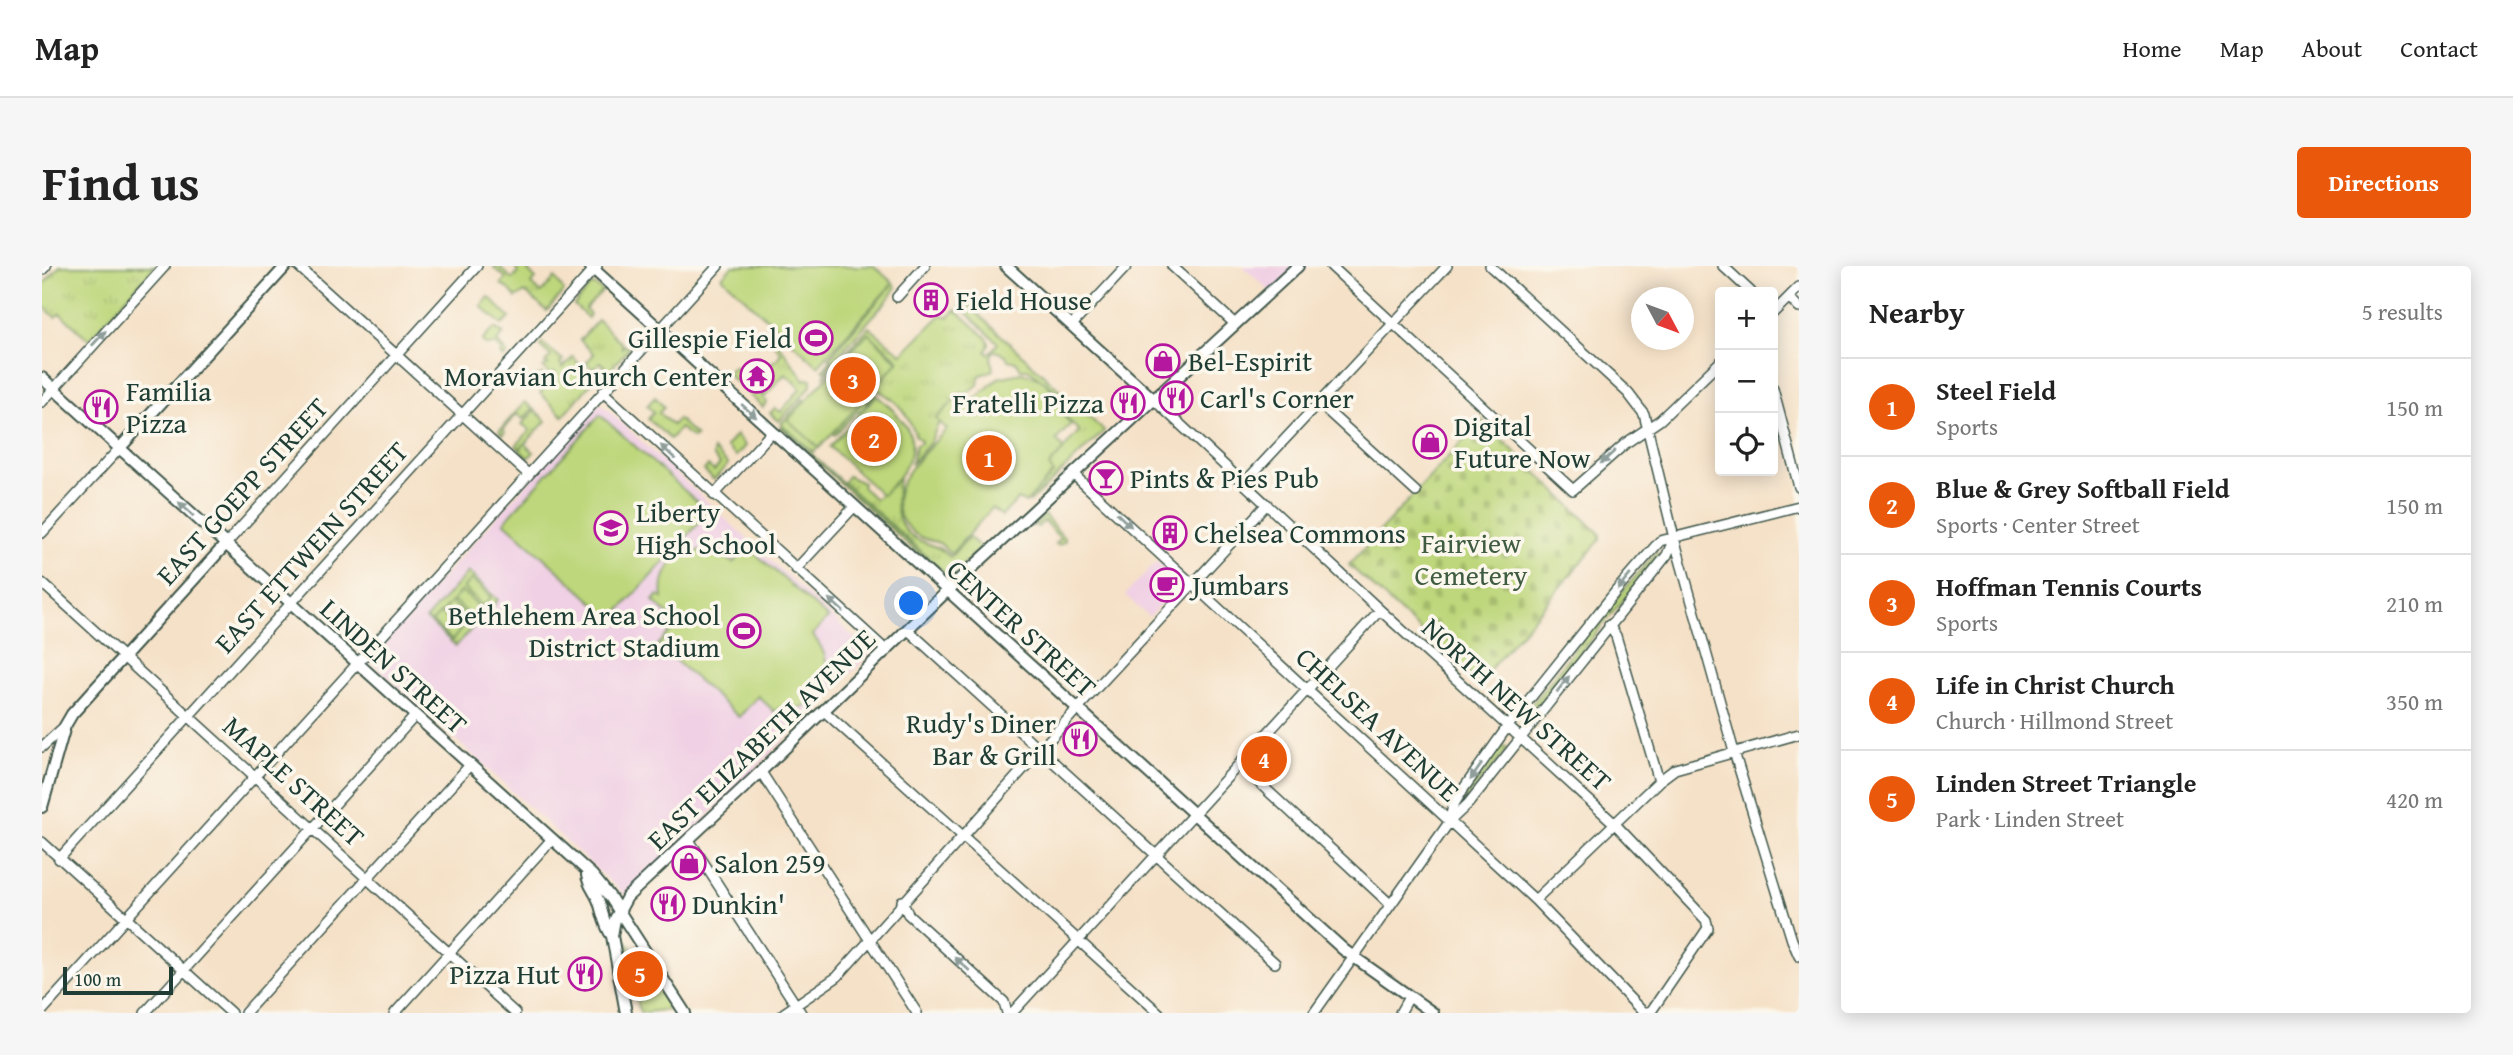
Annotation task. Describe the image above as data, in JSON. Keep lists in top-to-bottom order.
{
  "streets": {
    "main road": [
      "EAST GOEPP STREET",
      "CENTER STREET",
      "LINDEN STREET",
      "NORTH NEW STREET",
      "EAST ELIZABETH AVENUE"
    ],
    "street": ["EAST ETTWEIN STREET", "CHELSEA AVENUE", "MAPLE STREET"]
  },
  "crossings": [
    ["EAST GOEPP STREET", "LINDEN STREET"],
    ["EAST GOEPP STREET", "MAPLE STREET"],
    ["EAST ETTWEIN STREET", "CENTER STREET"],
    ["EAST ETTWEIN STREET", "LINDEN STREET"],
    ["EAST ETTWEIN STREET", "MAPLE STREET"],
    ["CENTER STREET", "EAST ELIZABETH AVENUE"],
    ["LINDEN STREET", "EAST ELIZABETH AVENUE"],
    ["NORTH NEW STREET", "CHELSEA AVENUE"],
    ["NORTH NEW STREET", "EAST ELIZABETH AVENUE"],
    ["CHELSEA AVENUE", "EAST ELIZABETH AVENUE"]
  ],
  "parks": ["Fairview Cemetery"],
  "places": {
    "building": ["Field House", "Chelsea Commons"],
    "sports": ["Gillespie Field", "Bethlehem Area School District Stadium"],
    "shop": ["Bel-Espirit", "Digital Future Now", "Salon 259"],
    "temple": ["Moravian Church Center"],
    "restaurant": [
      "Carl's Corner",
      "Fratelli Pizza",
      "Familia Pizza",
      "Rudy's Diner Bar & Grill",
      "Dunkin'",
      "Pizza Hut"
    ],
    "bar": ["Pints & Pies Pub"],
    "school or university": ["Liberty High School"],
    "cafe": ["Jumbars"]
  },
  "scale_bar": "100 m",
  "north": "bottom right",
  "page": {
    "header": "Map",
    "nav": [
      "Home",
      "Map",
      "About",
      "Contact"
    ],
    "title": "Find us",
    "buttons": "Directions",
    "heading": ["Nearby", "5 results"],
    "map_buttons": ["+", "−"],
    "pins": [
      "3",
      "2",
      "1",
      "4",
      "5"
    ],
    "list": [
      {
        "mark": "1",
        "name": "Steel Field",
        "note": "Sports",
        "value": "150 m"
      },
      {
        "mark": "2",
        "name": "Blue & Grey Softball Field",
        "note": "Sports · Center Street",
        "value": "150 m"
      },
      {
        "mark": "3",
        "name": "Hoffman Tennis Courts",
        "note": "Sports",
        "value": "210 m"
      },
      {
        "mark": "4",
        "name": "Life in Christ Church",
        "note": "Church · Hillmond Street",
        "value": "350 m"
      },
      {
        "mark": "5",
        "name": "Linden Street Triangle",
        "note": "Park · Linden Street",
        "value": "420 m"
      }
    ],
    "scale": "100 m"
  }
}
